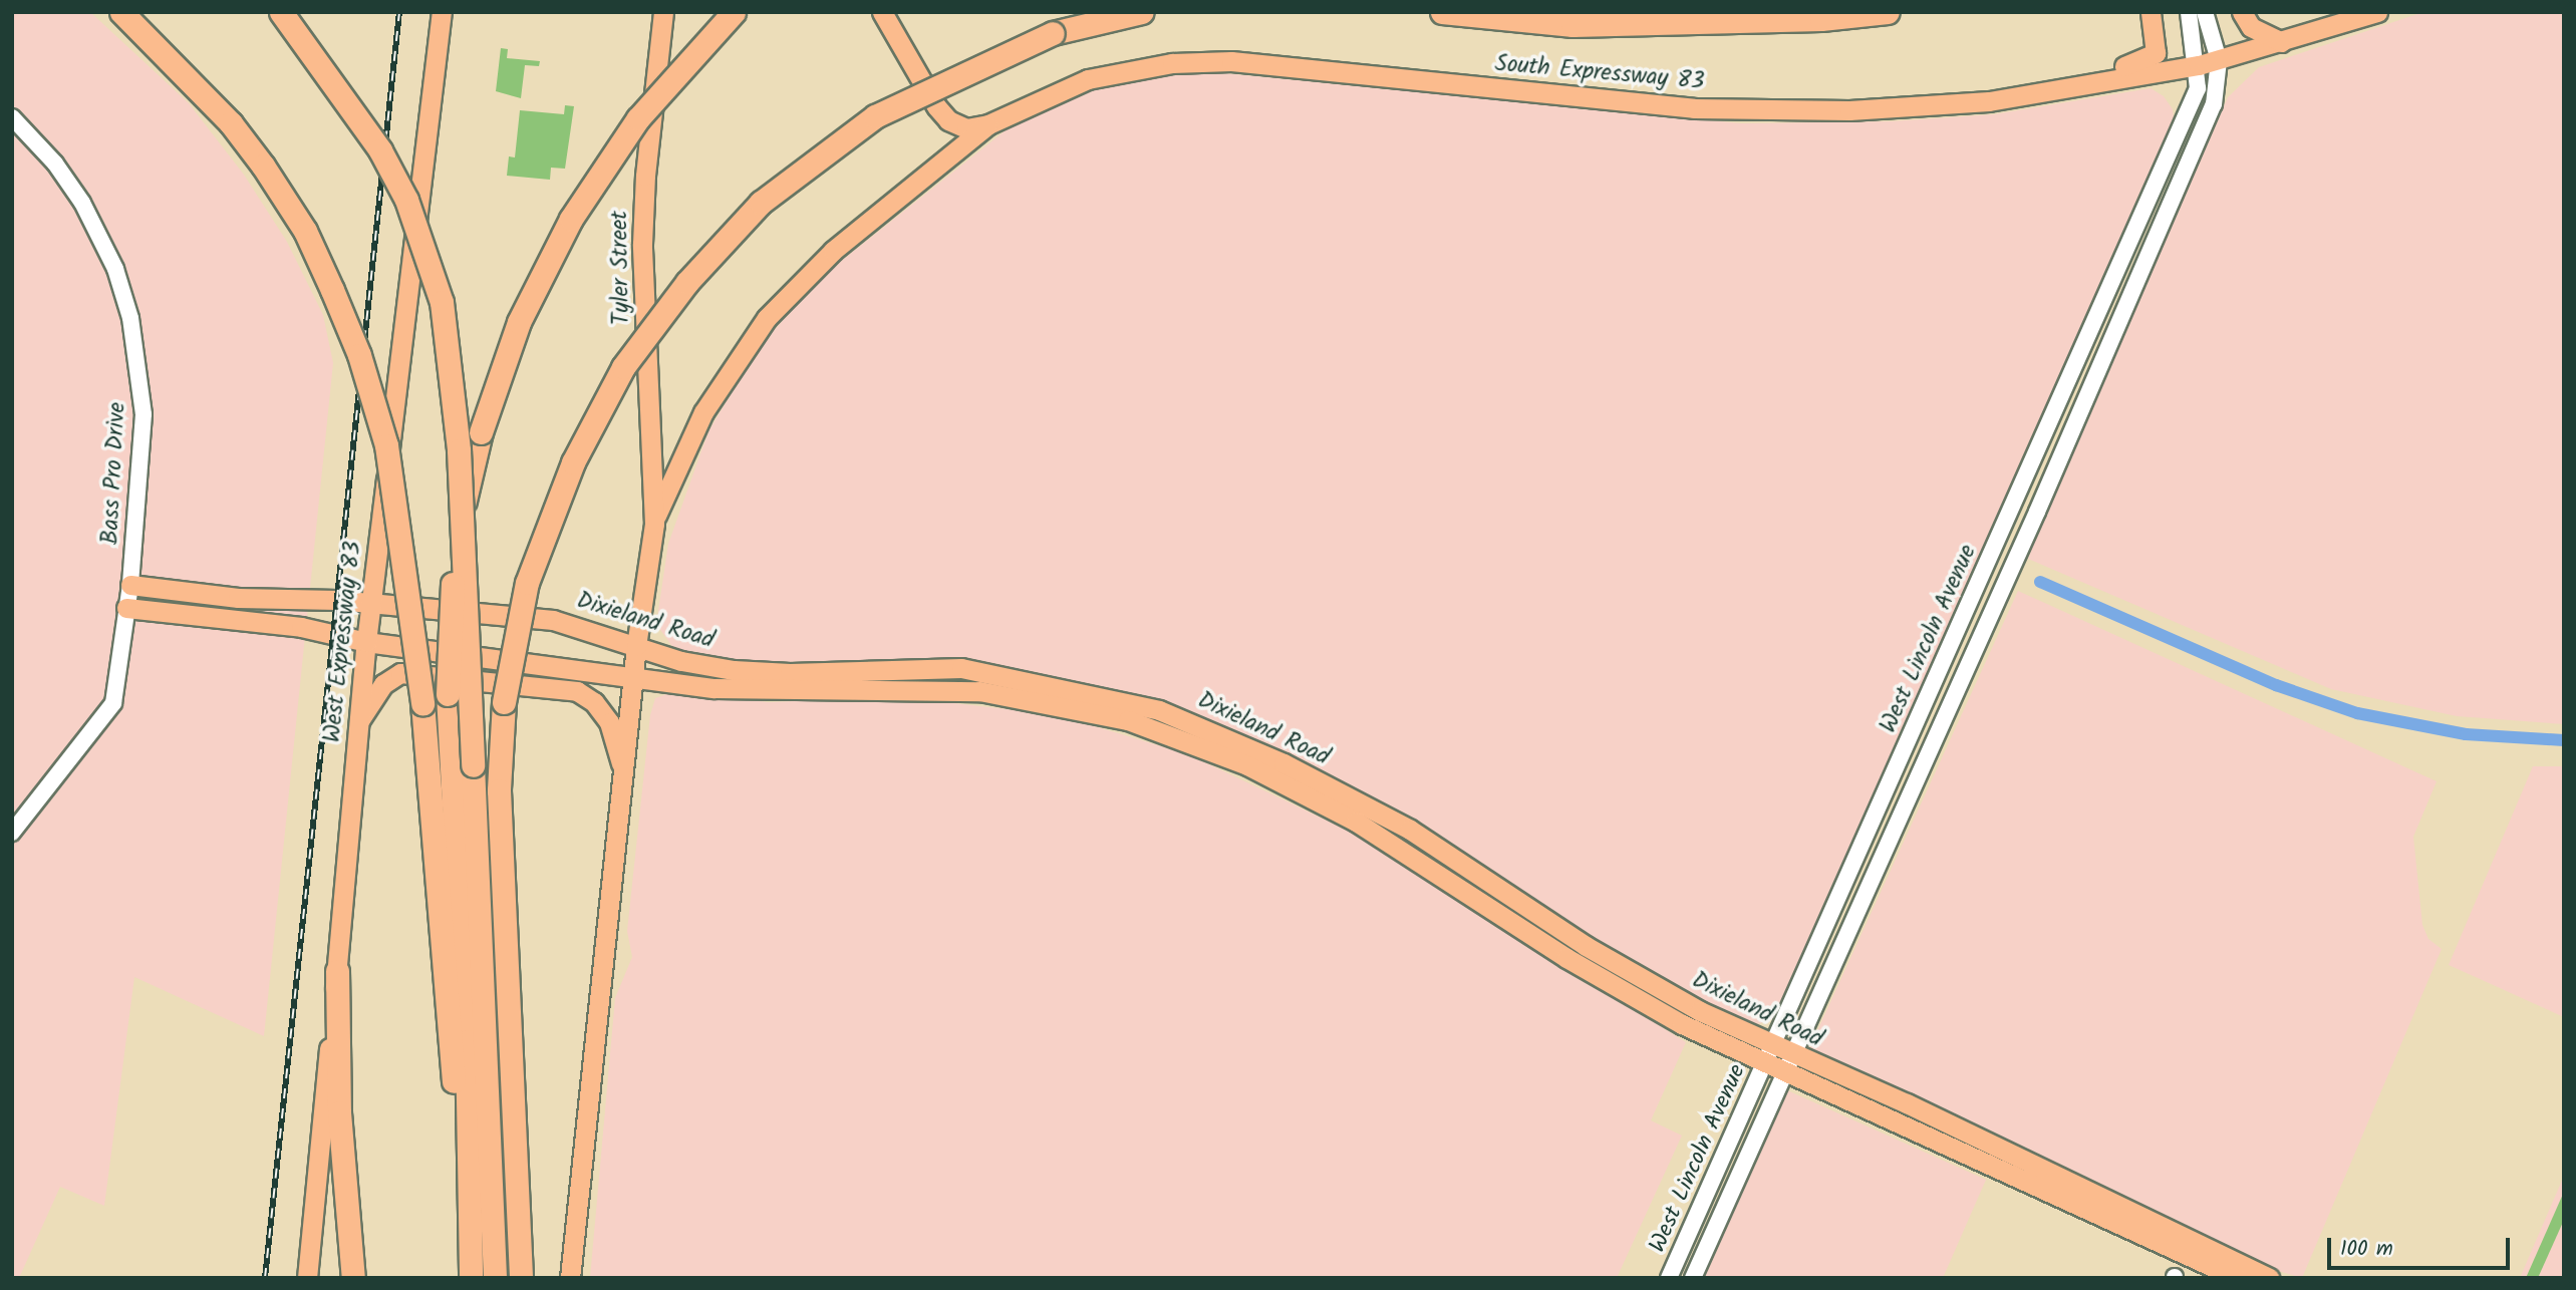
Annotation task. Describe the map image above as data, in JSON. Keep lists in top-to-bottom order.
{
  "streets": {
    "main road": [
      "South Expressway 83",
      "Tyler Street",
      "Dixieland Road",
      "West Expressway 83"
    ],
    "street": ["Bass Pro Drive", "West Lincoln Avenue"]
  },
  "crossings": [
    ["South Expressway 83", "West Lincoln Avenue"],
    ["Bass Pro Drive", "Dixieland Road"],
    ["Dixieland Road", "West Lincoln Avenue"],
    ["Dixieland Road", "West Expressway 83"]
  ],
  "scale_bar": "100 m"
}
